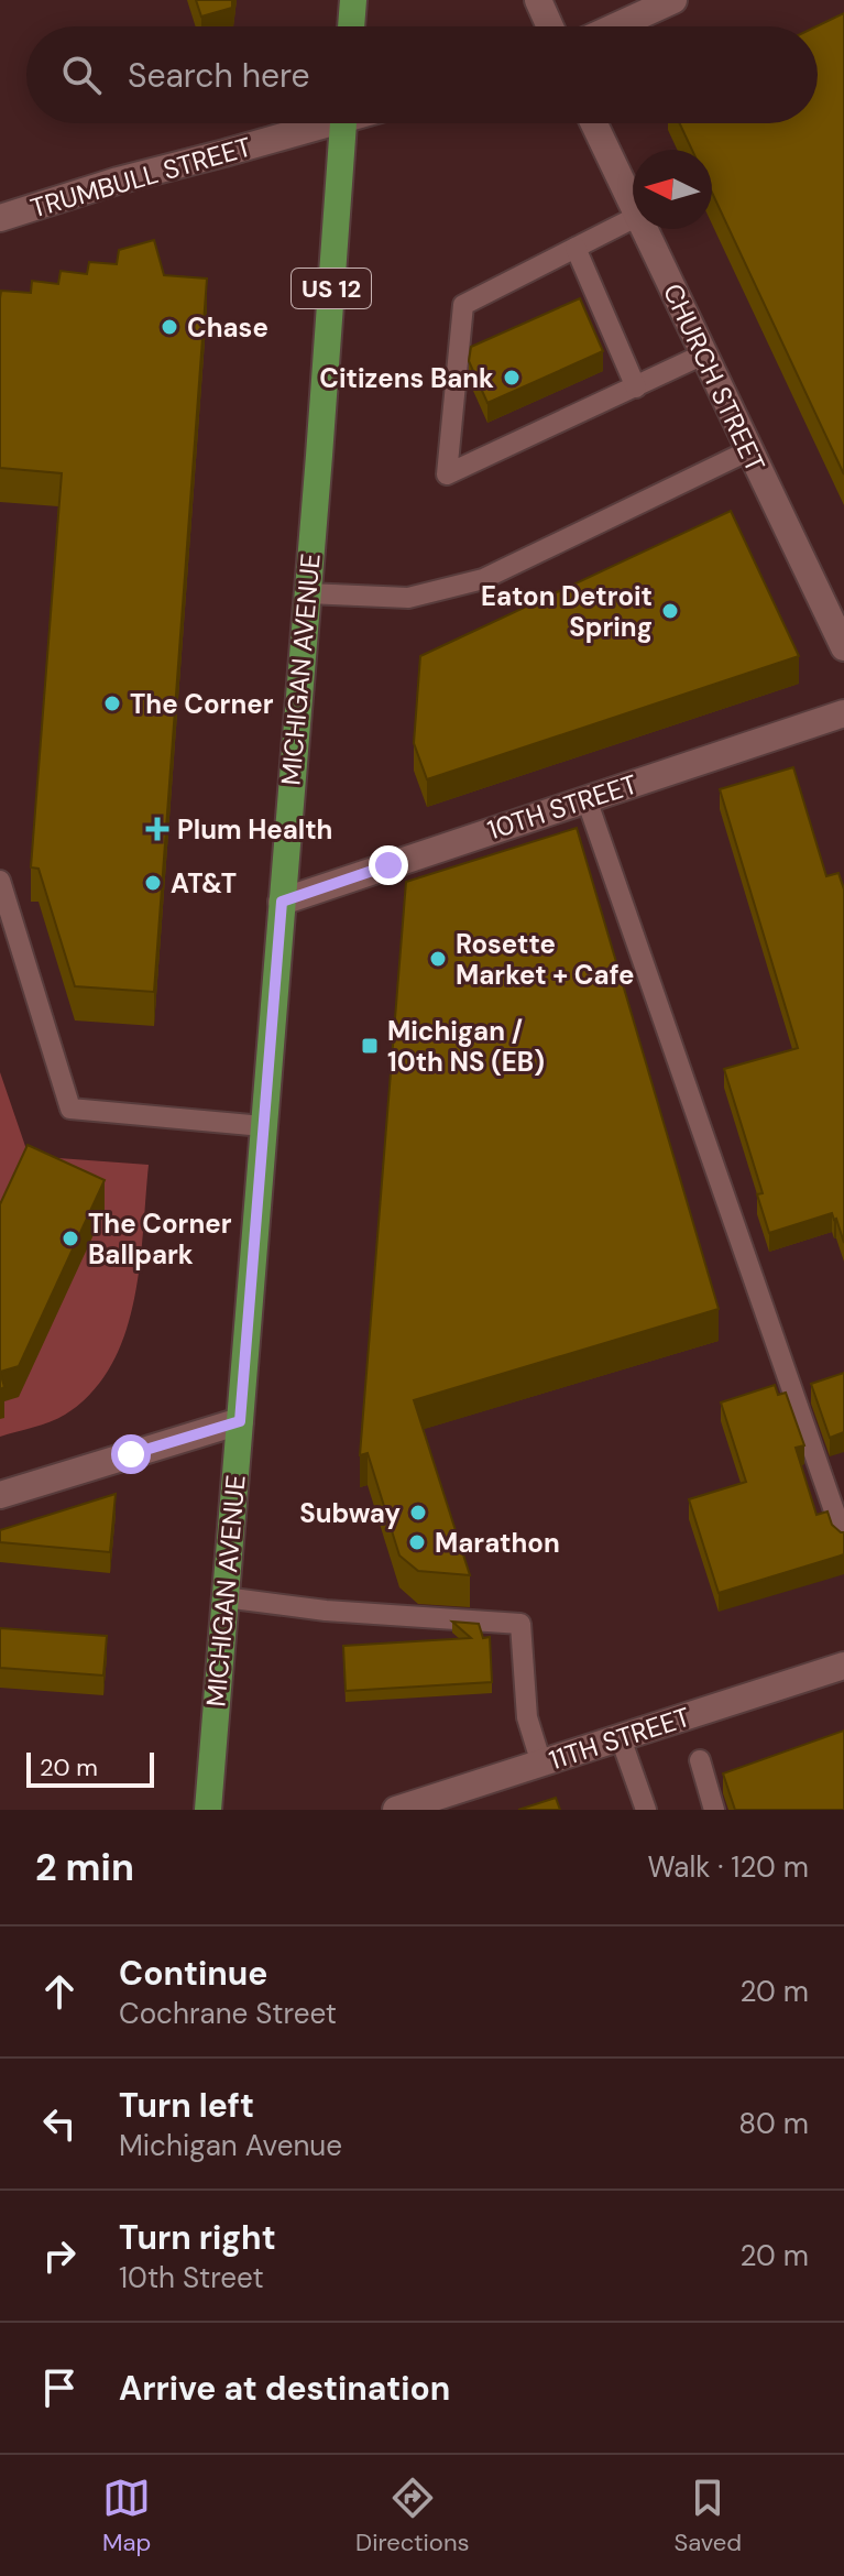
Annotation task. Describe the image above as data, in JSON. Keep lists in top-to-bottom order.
{
  "streets": {
    "main road": ["US 12", "MICHIGAN AVENUE"],
    "street": [
      "TRUMBULL STREET",
      "CHURCH STREET",
      "10TH STREET",
      "11TH STREET"
    ]
  },
  "crossings": [
    ["MICHIGAN AVENUE", "10TH STREET"]
  ],
  "places": {
    "other": [
      "Chase",
      "Citizens Bank",
      "Eaton Detroit Spring",
      "The Corner",
      "AT&T",
      "Rosette Market + Cafe",
      "The Corner Ballpark",
      "Subway",
      "Marathon"
    ],
    "health": ["Plum Health"],
    "transit": ["Michigan / 10th NS (EB)"]
  },
  "scale_bar": "20 m",
  "north": "left",
  "page": {
    "search": "Search here",
    "scale": "20 m",
    "heading": ["2 min", "Walk · 120 m"],
    "list": [
      ["Continue", "Cochrane Street", "20 m"],
      ["Turn left", "Michigan Avenue", "80 m"],
      ["Turn right", "10th Street", "20 m"],
      "Arrive at destination"
    ],
    "nav": ["Map", "Directions", "Saved"]
  }
}
